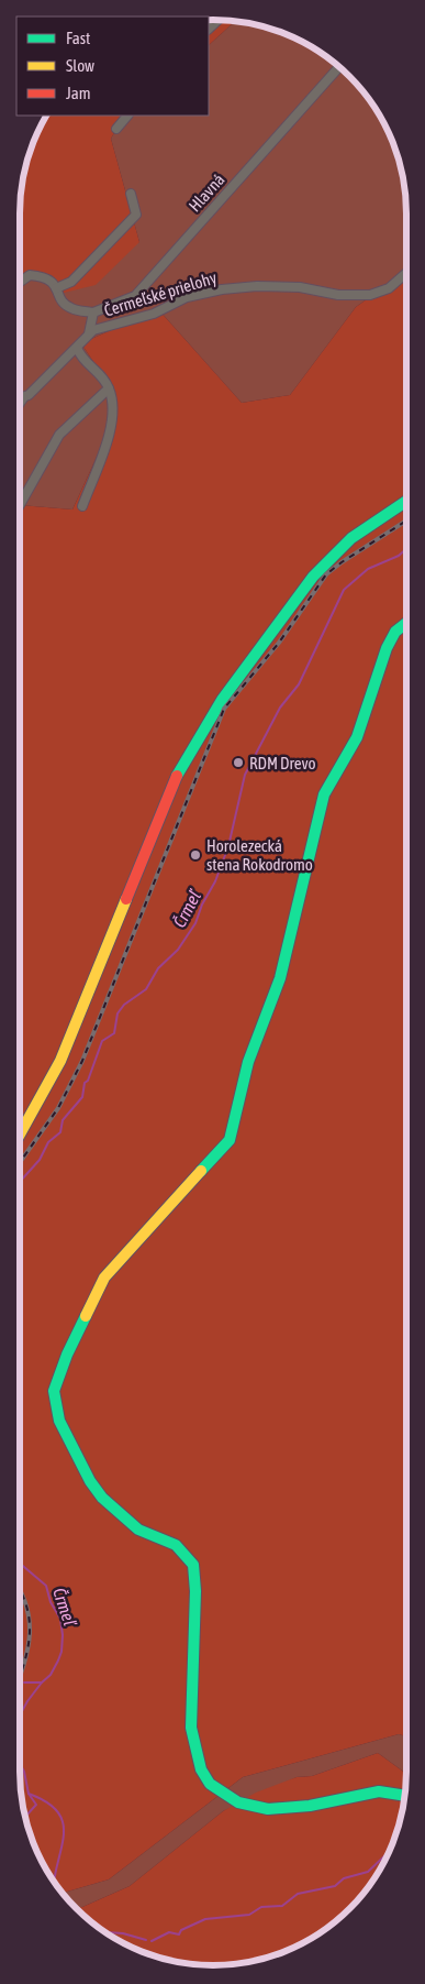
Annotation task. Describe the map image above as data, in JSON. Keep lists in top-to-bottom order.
{
  "streets": {
    "street": ["Hlavná", "Čermeľské prielohy"]
  },
  "water": ["Črmeľ"],
  "places": ["RDM Drevo", "Horolezecká stena Rokodromo"],
  "legend": ["Fast", "Slow", "Jam"]
}
